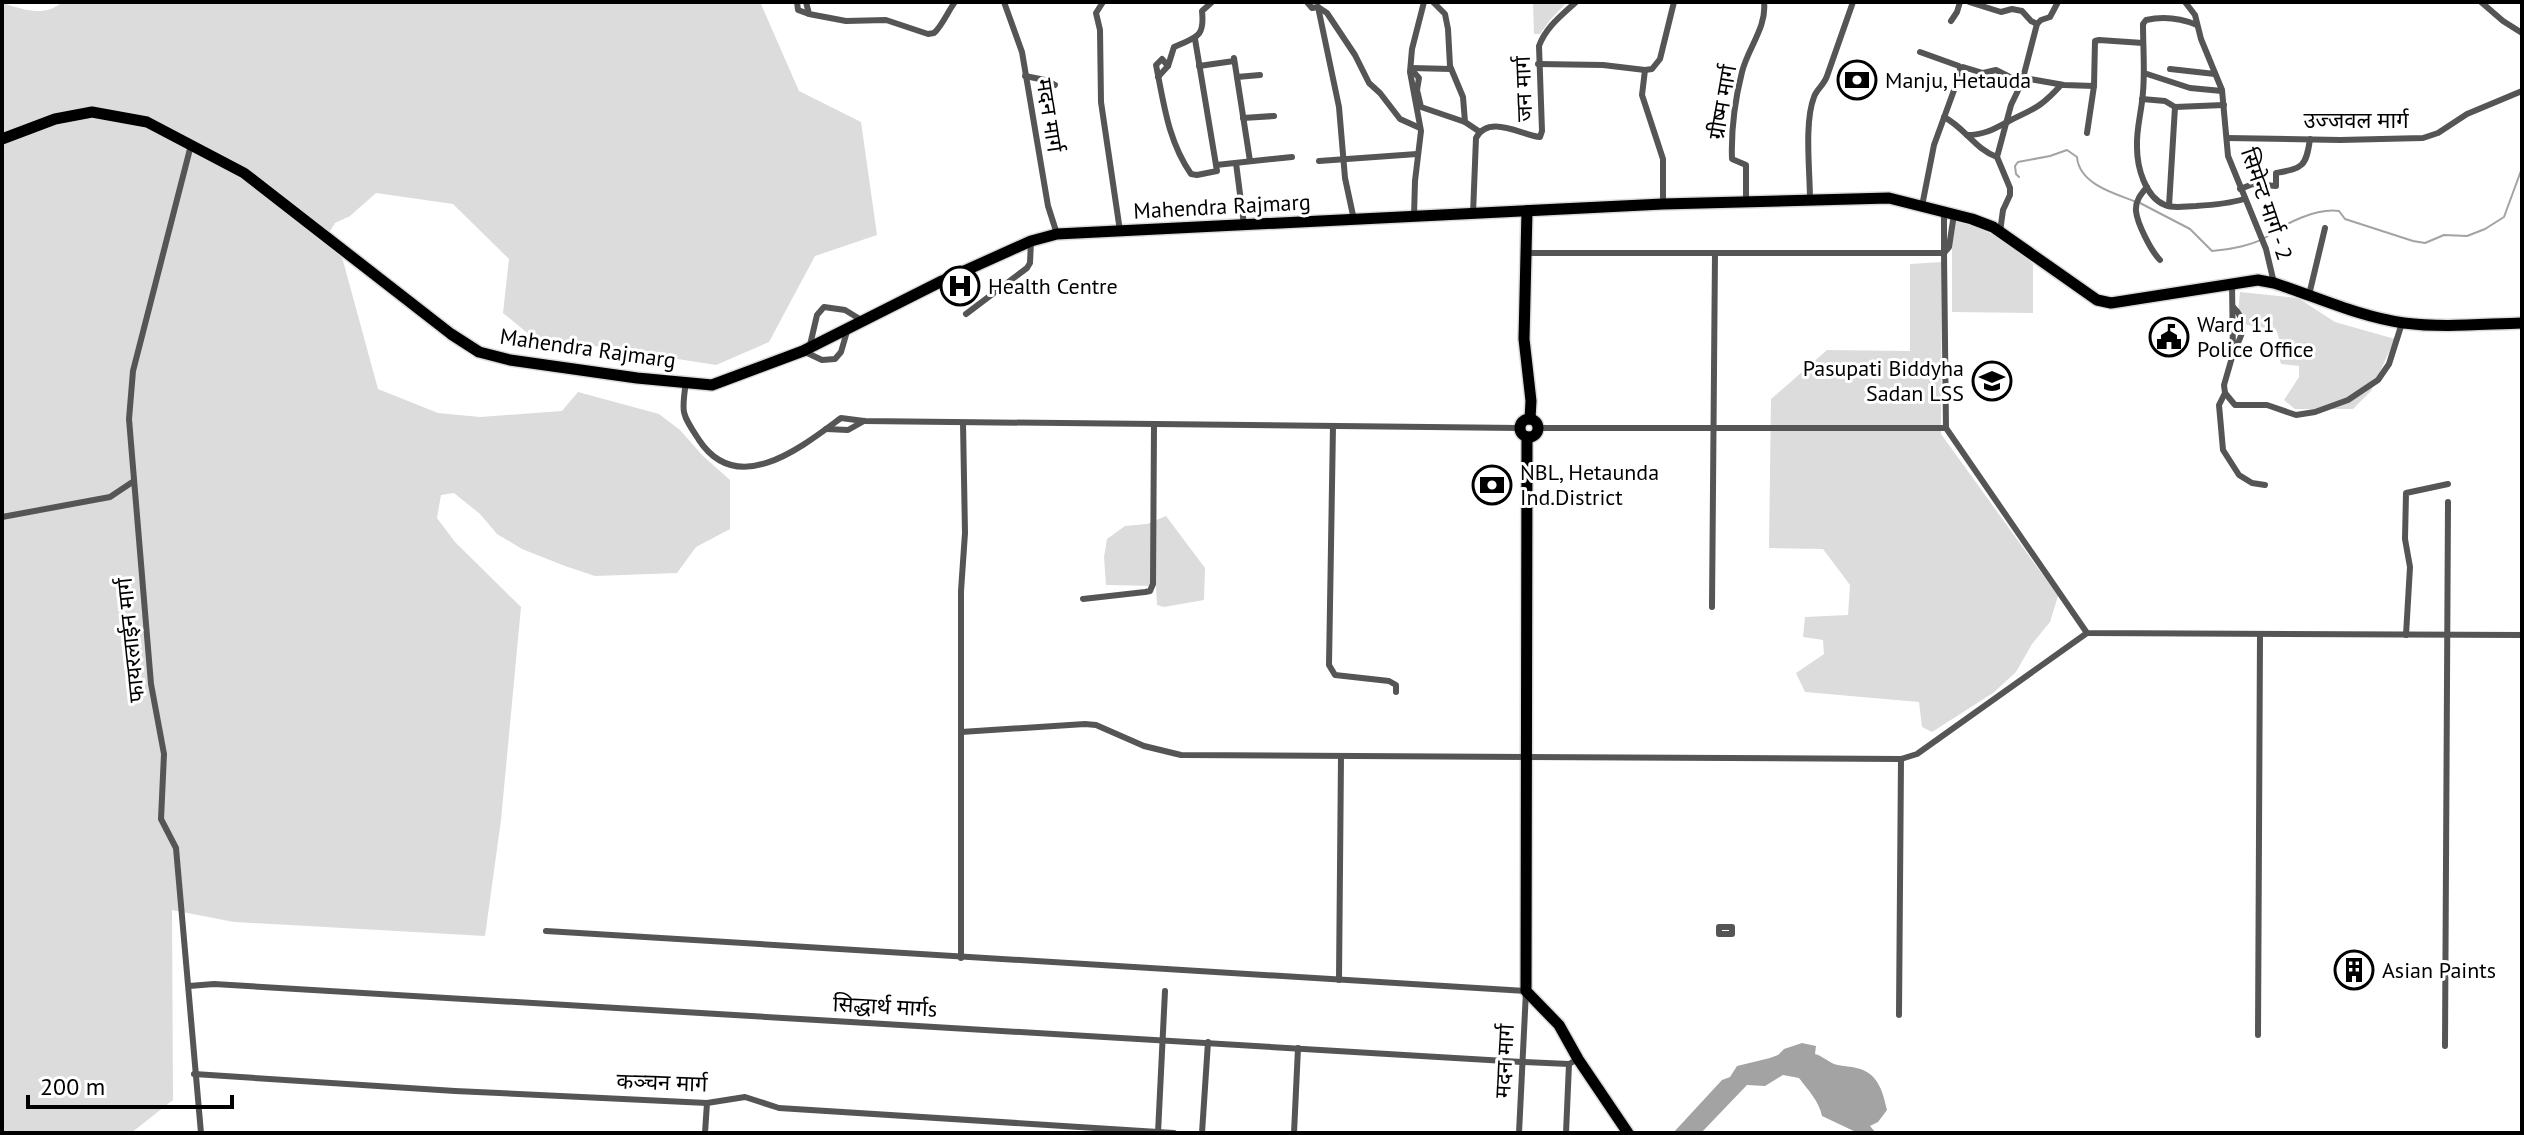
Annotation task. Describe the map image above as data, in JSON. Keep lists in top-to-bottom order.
{
  "streets": {
    "highway": ["Mahendra Rajmarg"],
    "street": [
      "जन मार्ग",
      "ग्रीष्म मार्ग",
      "मदन मार्ग",
      "उज्जवल मार्ग",
      "सिमेन्ट मार्ग - 2",
      "फायरलाईन मार्ग",
      "सिद्धार्थ मार्गs",
      "कञ्चन मार्ग"
    ]
  },
  "crossings": [
    ["जन मार्ग", "Mahendra Rajmarg"],
    ["ग्रीष्म मार्ग", "Mahendra Rajmarg"],
    ["मदन मार्ग", "Mahendra Rajmarg"],
    ["मदन मार्ग", "सिद्धार्थ मार्गs"],
    ["उज्जवल मार्ग", "सिमेन्ट मार्ग - 2"],
    ["सिमेन्ट मार्ग - 2", "Mahendra Rajmarg"],
    ["Mahendra Rajmarg", "फायरलाईन मार्ग"],
    ["फायरलाईन मार्ग", "सिद्धार्थ मार्गs"],
    ["फायरलाईन मार्ग", "कञ्चन मार्ग"]
  ],
  "places": {
    "bank": ["Manju, Hetauda", "NBL, Hetaunda Ind.District"],
    "hospital": ["Health Centre"],
    "public building": ["Ward 11 Police Office"],
    "school or university": ["Pasupati Biddyha Sadan LSS"],
    "building": ["Asian Paints"]
  },
  "scale_bar": "200 m"
}
